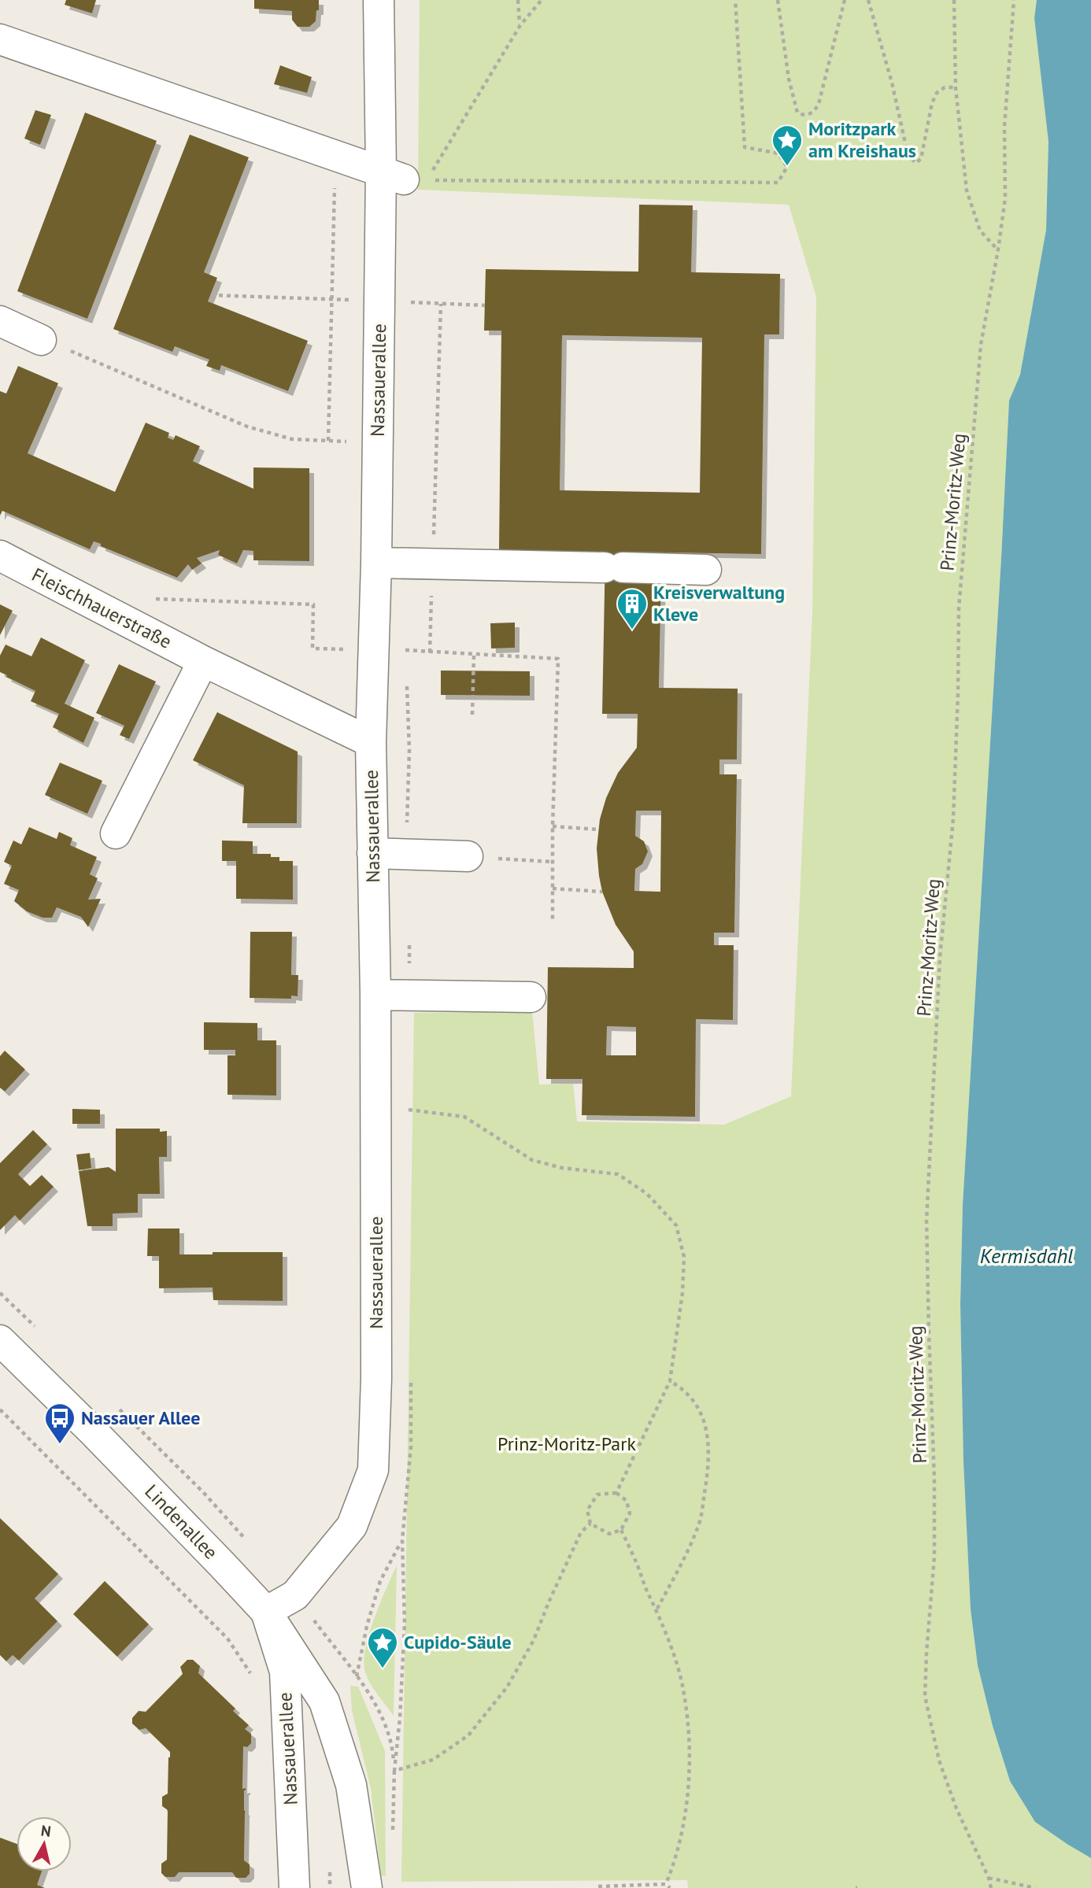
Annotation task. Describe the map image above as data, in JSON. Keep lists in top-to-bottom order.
{
  "streets": {
    "street": ["Nassauerallee", "Fleischhauerstraße", "Lindenallee"],
    "path": ["Prinz-Moritz-Weg"]
  },
  "crossings": [
    ["Nassauerallee", "Fleischhauerstraße"],
    ["Nassauerallee", "Lindenallee"]
  ],
  "water": ["Kermisdahl"],
  "parks": ["Prinz-Moritz-Park"],
  "places": {
    "place": ["Moritzpark am Kreishaus", "Cupido-Säule"],
    "building": ["Kreisverwaltung Kleve"],
    "bus stop": ["Nassauer Allee"]
  },
  "north": "top"
}
